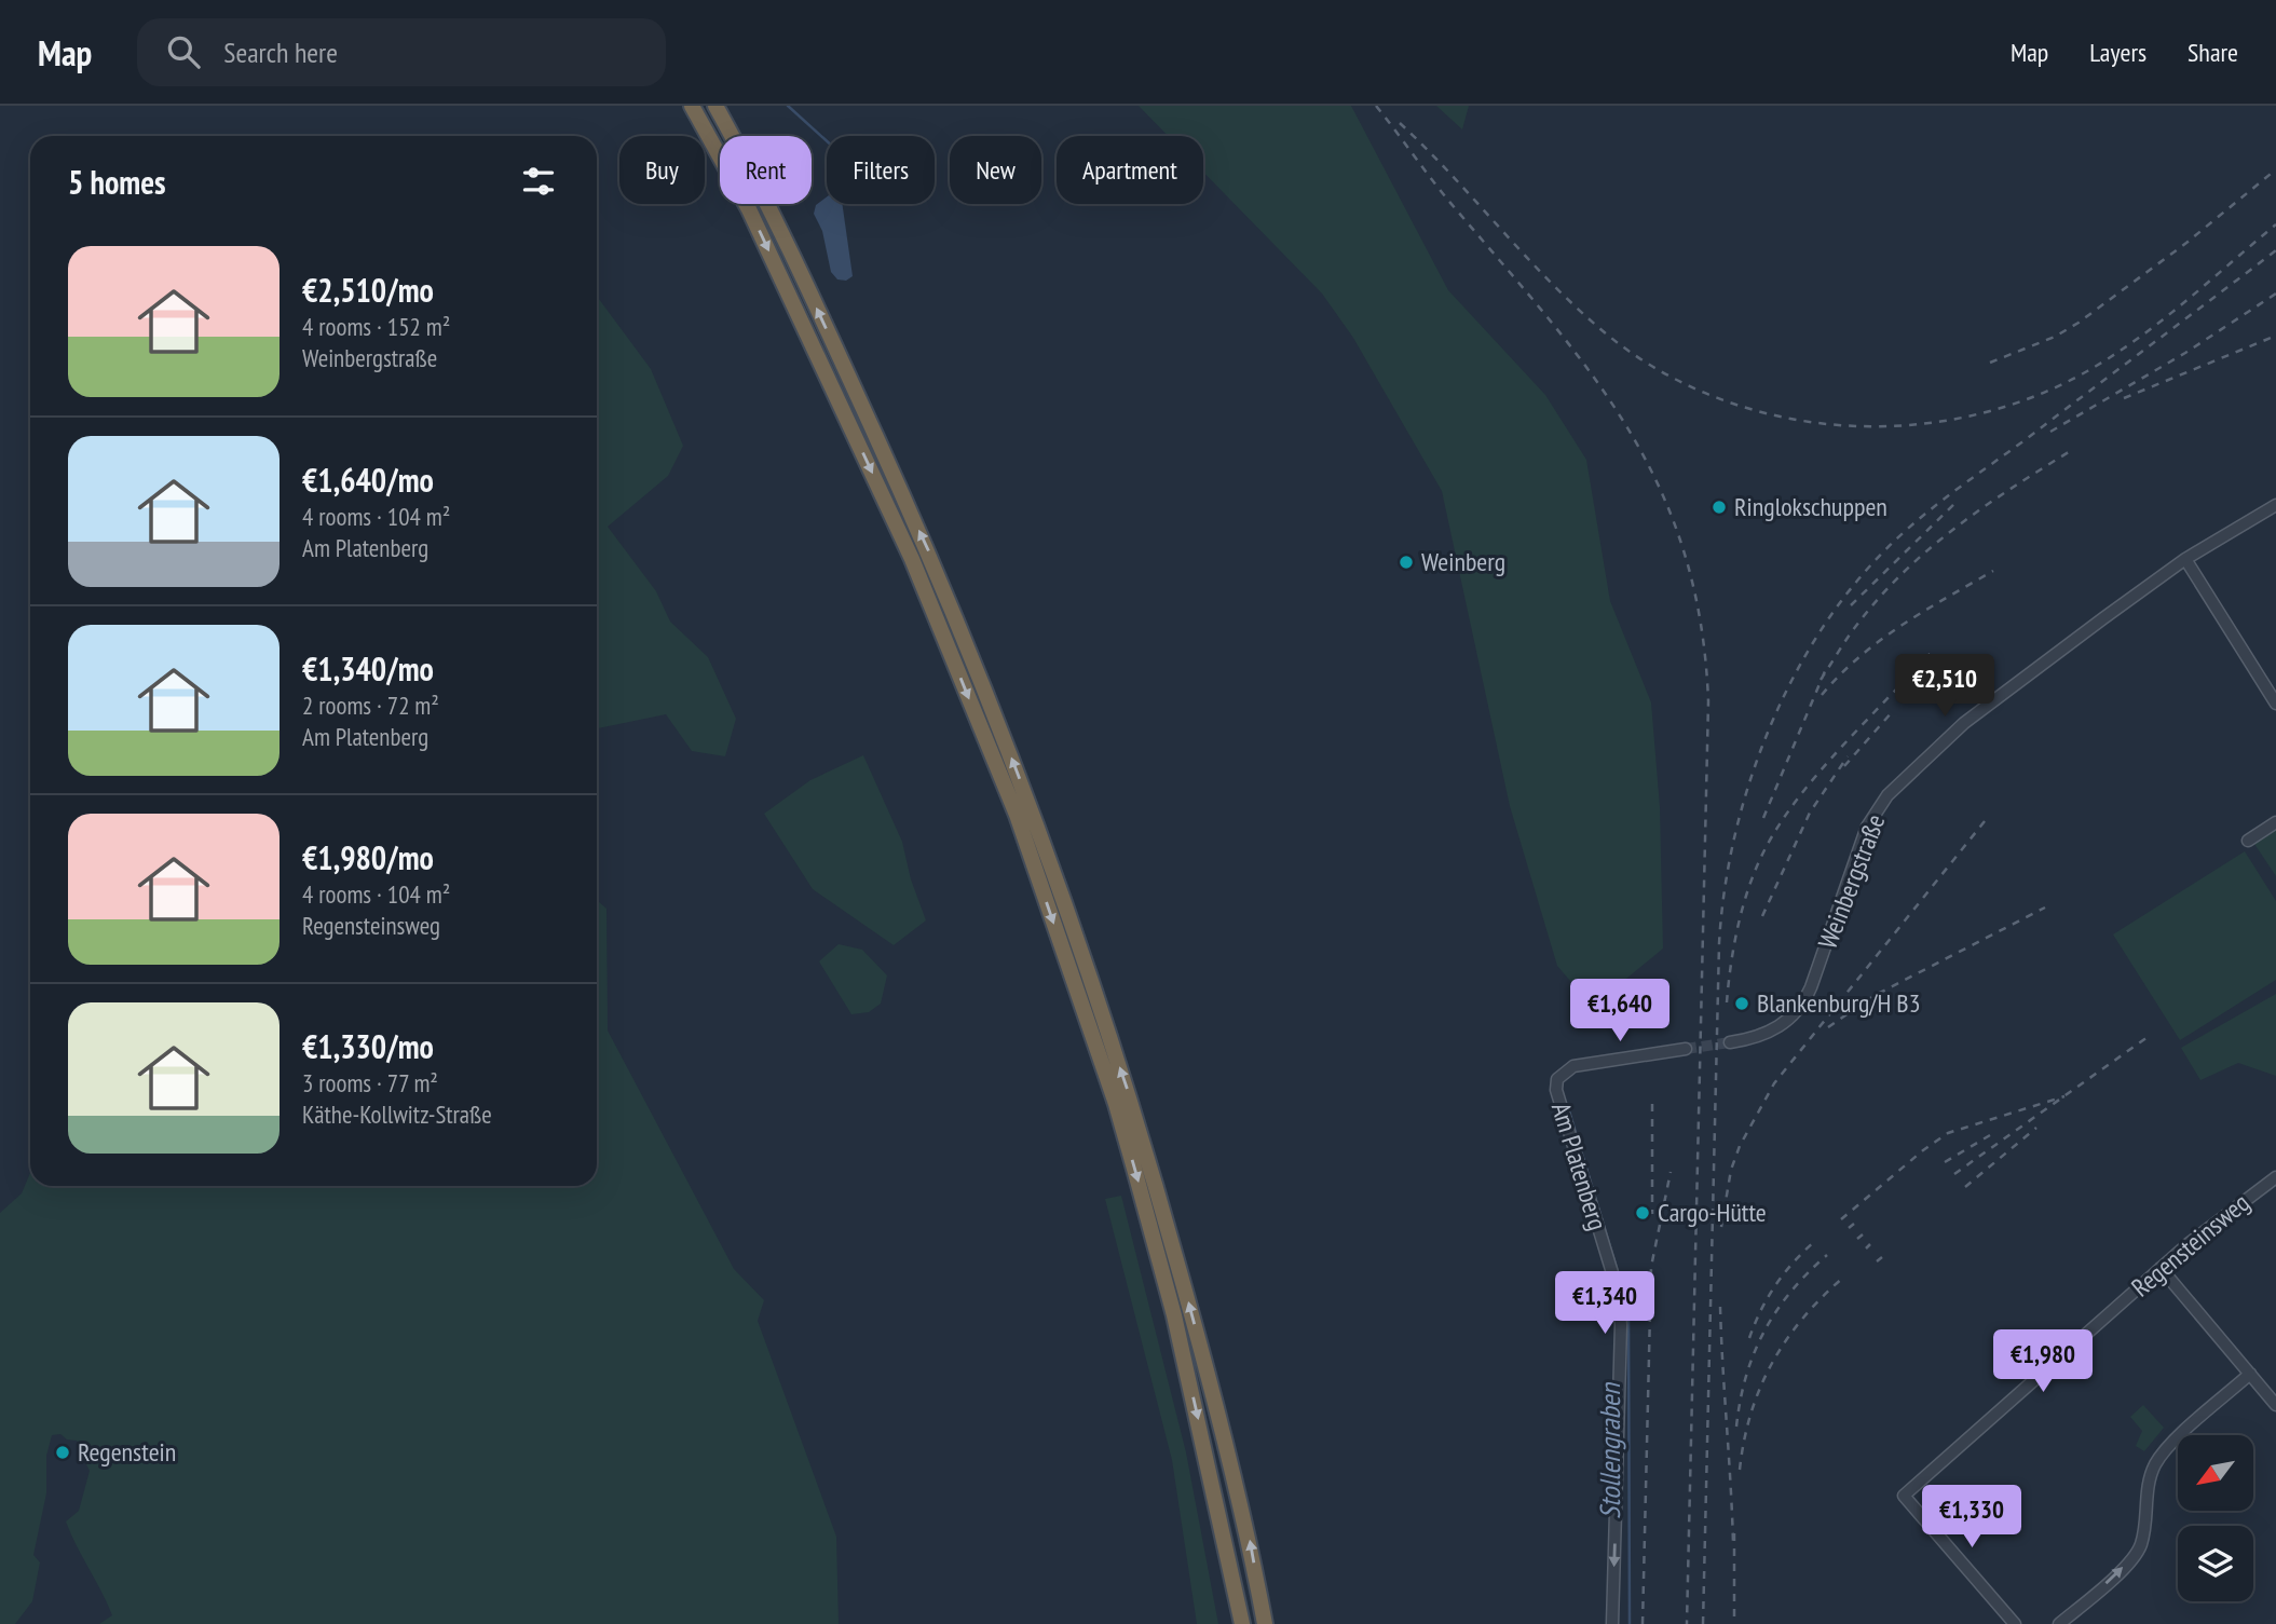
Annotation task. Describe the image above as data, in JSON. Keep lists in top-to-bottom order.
{
  "streets": {
    "street": ["Weinbergstraße", "Am Platenberg", "Regensteinsweg"]
  },
  "one_way": ["Am Platenberg"],
  "water": ["Stollengraben"],
  "places": [
    "Ringlokschuppen",
    "Weinberg",
    "Blankenburg/H B3",
    "Cargo-Hütte",
    "Regenstein"
  ],
  "north": "bottom left",
  "page": {
    "header": "Map",
    "search": "Search here",
    "nav": ["Map", "Layers", "Share"],
    "chip": [
      "Buy",
      "Rent",
      "Filters",
      "New",
      "Apartment"
    ],
    "heading": "5 homes",
    "list": [
      {
        "name": "€2,510/mo",
        "note": "4 rooms · 152 m² · Weinbergstraße"
      },
      {
        "name": "€1,640/mo",
        "note": "4 rooms · 104 m² · Am Platenberg"
      },
      {
        "name": "€1,340/mo",
        "note": "2 rooms · 72 m² · Am Platenberg"
      },
      {
        "name": "€1,980/mo",
        "note": "4 rooms · 104 m² · Regensteinsweg"
      },
      {
        "name": "€1,330/mo",
        "note": "3 rooms · 77 m² · Käthe-Kollwitz-Straße"
      }
    ],
    "price": [
      "€2,510",
      "€1,640",
      "€1,340",
      "€1,980",
      "€1,330"
    ]
  }
}
